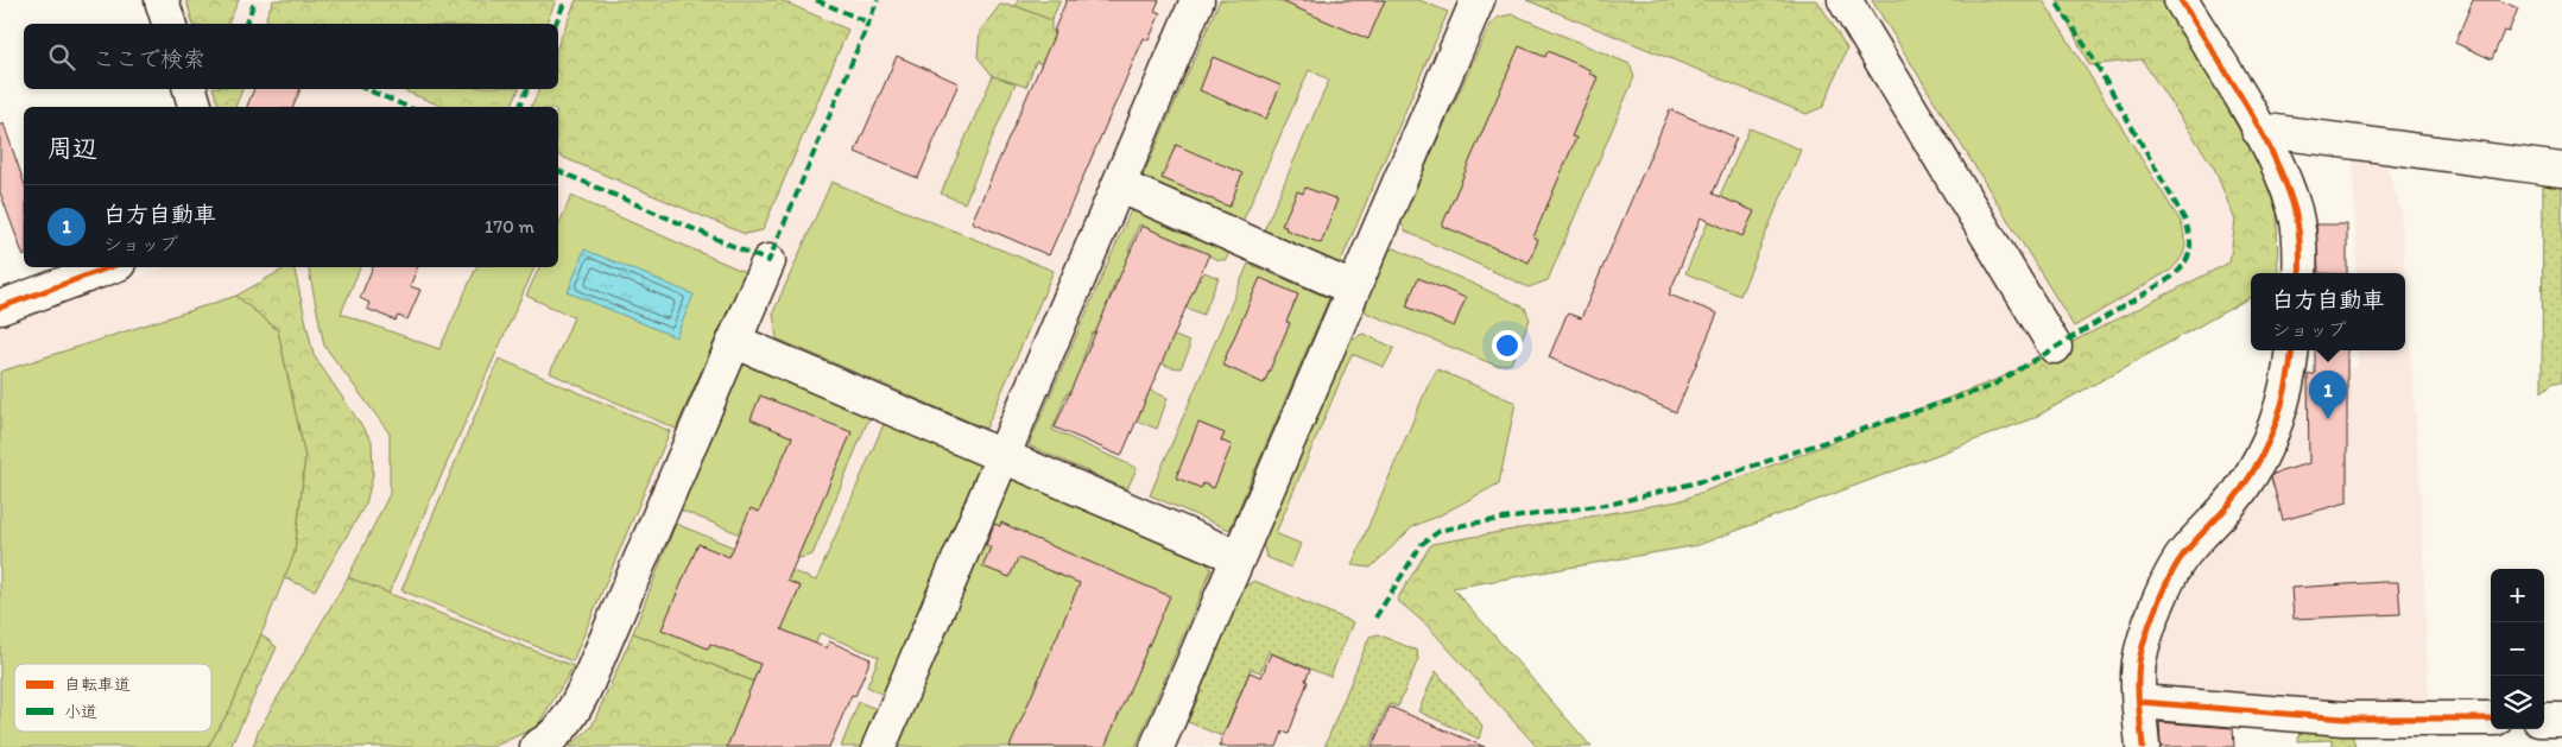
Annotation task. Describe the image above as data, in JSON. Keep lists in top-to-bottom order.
{
  "legend": ["自転車道", "小道"],
  "page": {
    "search": "ここで検索",
    "heading": "周辺",
    "list": [
      {
        "mark": "1",
        "name": "白方自動車",
        "note": "ショップ",
        "value": "170 m"
      }
    ],
    "popup": ["白方自動車", "ショップ"],
    "pins": "1",
    "map_buttons": ["+", "−"]
  }
}
